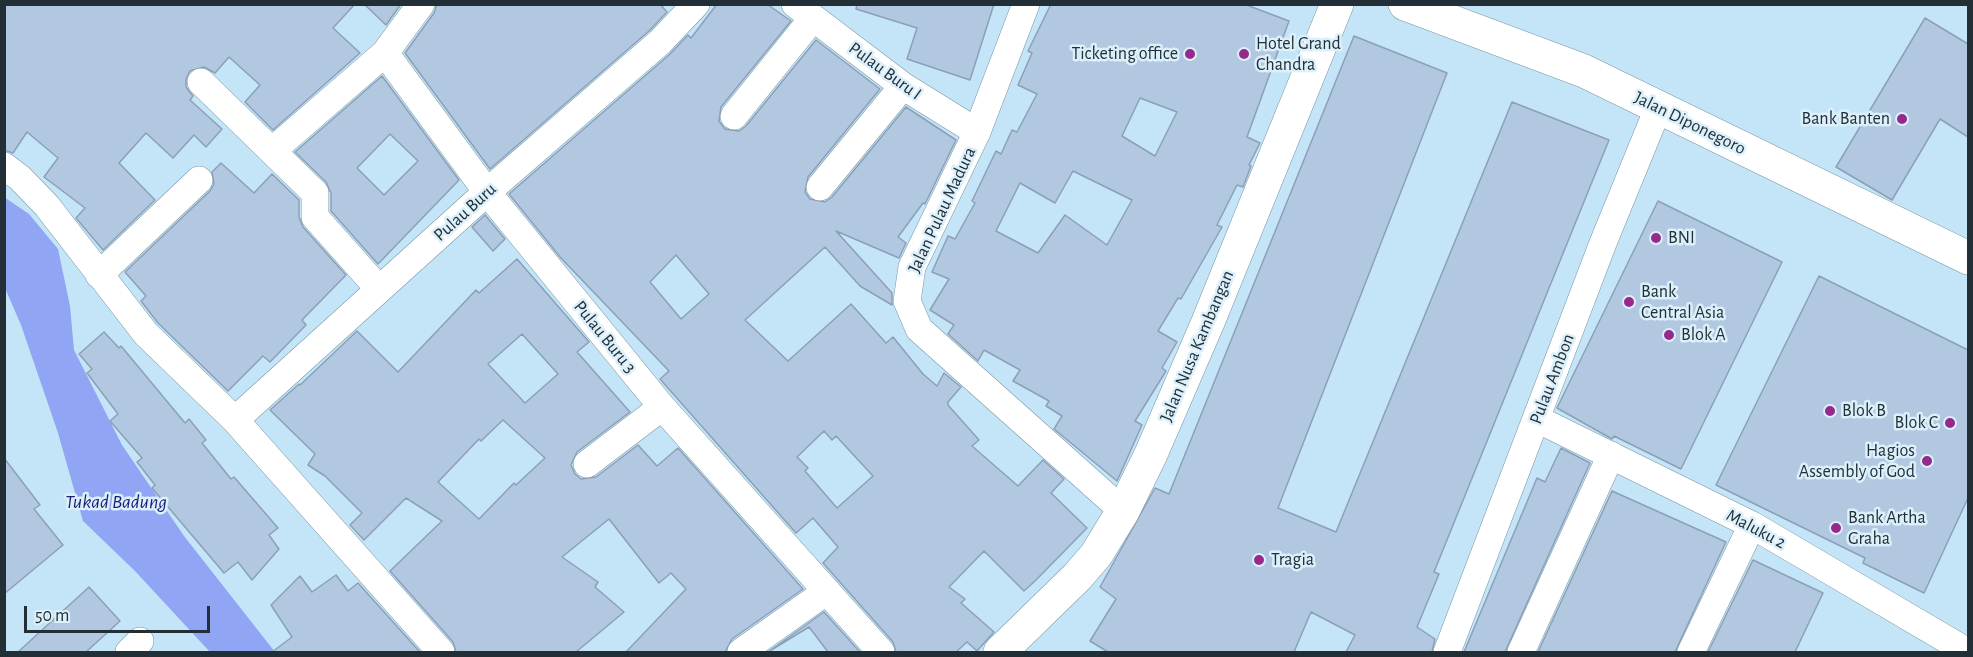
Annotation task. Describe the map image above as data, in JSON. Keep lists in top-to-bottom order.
{
  "streets": {
    "street": [
      "Pulau Buru I",
      "Jalan Diponegoro",
      "Jalan Pulau Madura",
      "Pulau Buru",
      "Pulau Buru 3",
      "Jalan Nusa Kambangan",
      "Pulau Ambon",
      "Maluku 2"
    ]
  },
  "crossings": [
    ["Pulau Buru I", "Jalan Pulau Madura"],
    ["Jalan Diponegoro", "Pulau Ambon"],
    ["Jalan Pulau Madura", "Jalan Nusa Kambangan"],
    ["Pulau Buru", "Pulau Buru 3"],
    ["Pulau Ambon", "Maluku 2"]
  ],
  "water": ["Tukad Badung"],
  "places": [
    "Ticketing office",
    "Hotel Grand Chandra",
    "Bank Banten",
    "BNI",
    "Bank Central Asia",
    "Blok A",
    "Blok B",
    "Blok C",
    "Hagios Assembly of God",
    "Bank Artha Graha",
    "Tragia"
  ],
  "scale_bar": "50 m"
}
